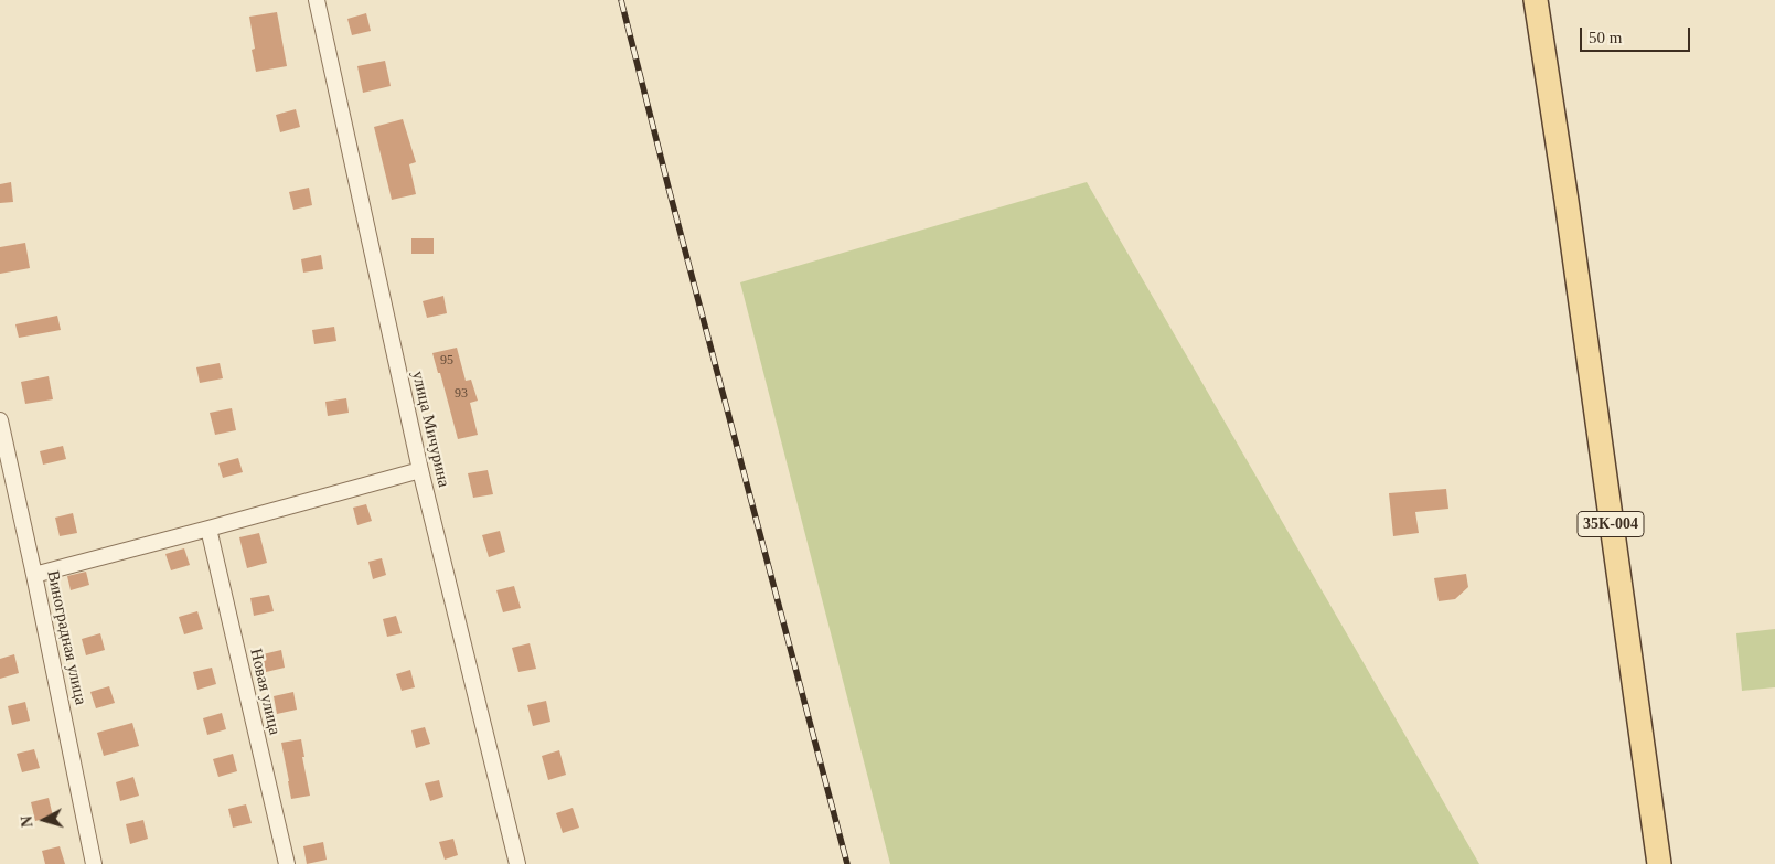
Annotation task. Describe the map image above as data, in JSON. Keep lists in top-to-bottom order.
{
  "streets": {
    "main road": ["35К-004"],
    "street": ["улица Мичурина", "Виноградная улица", "Новая улица"]
  },
  "house_numbers": ["95", "93"],
  "scale_bar": "50 m",
  "north": "left"
}
